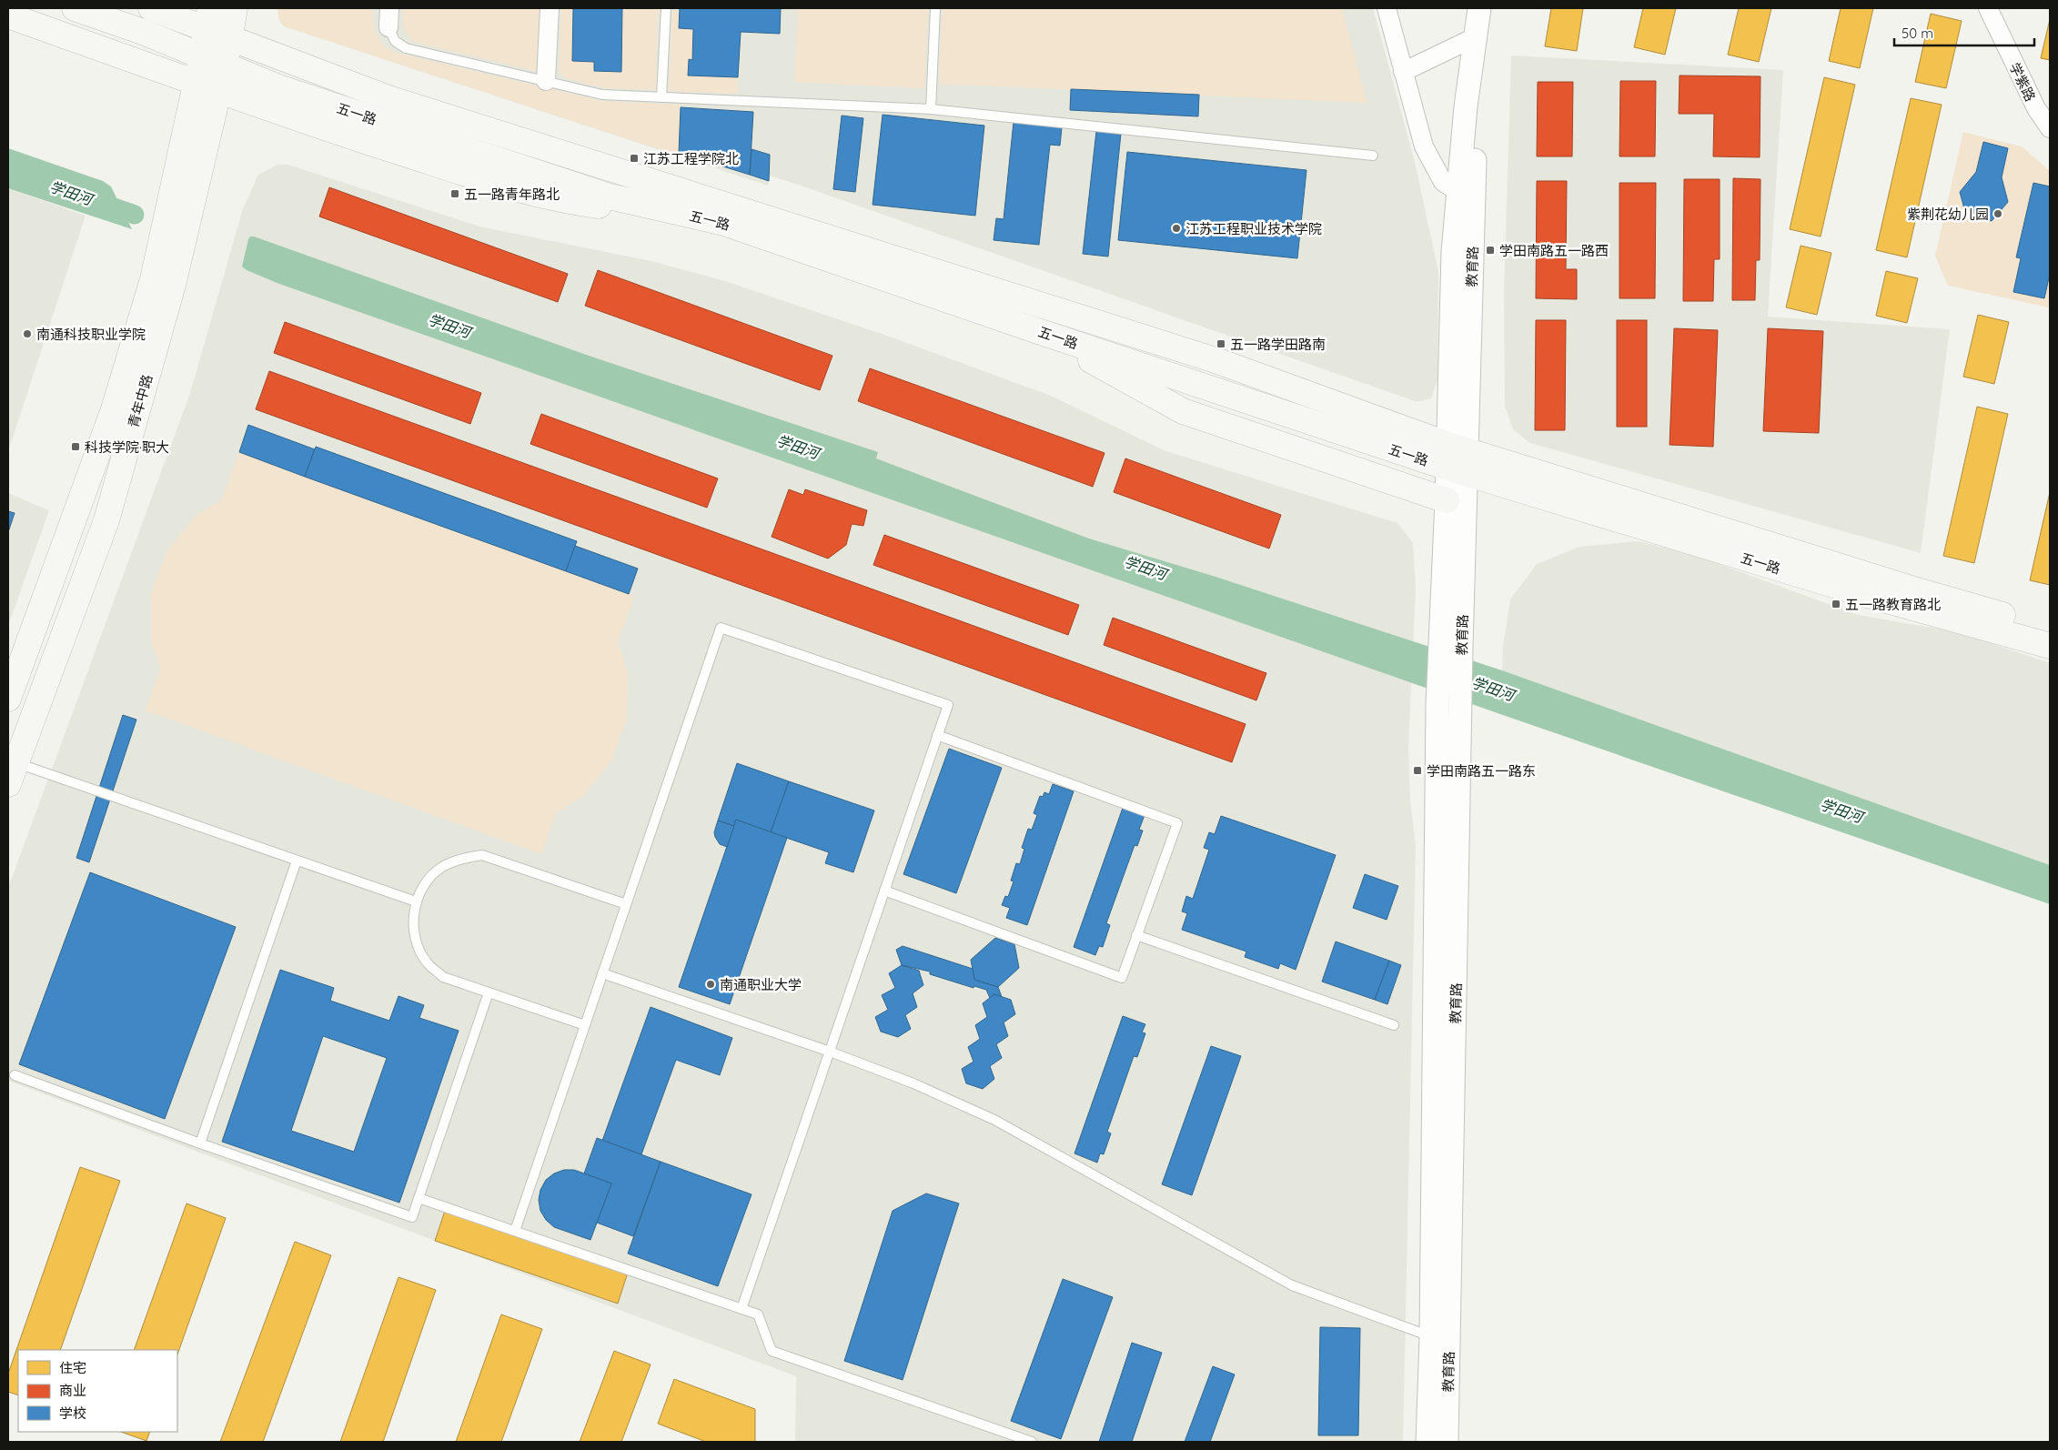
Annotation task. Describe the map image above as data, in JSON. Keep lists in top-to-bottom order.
{
  "streets": {
    "main road": ["五一路", "青年中路"],
    "street": ["学紫路", "教育路"]
  },
  "crossings": [
    ["五一路", "教育路"],
    ["五一路", "青年中路"]
  ],
  "water": ["学田河"],
  "places": {
    "transit": [
      "江苏工程学院北",
      "五一路青年路北",
      "学田南路五一路西",
      "五一路学田路南",
      "科技学院·职大",
      "五一路教育路北",
      "学田南路五一路东"
    ],
    "other": [
      "紫荆花幼儿园",
      "江苏工程职业技术学院",
      "南通科技职业学院",
      "南通职业大学"
    ]
  },
  "legend": ["住宅", "商业", "学校"],
  "scale_bar": "50 m"
}
